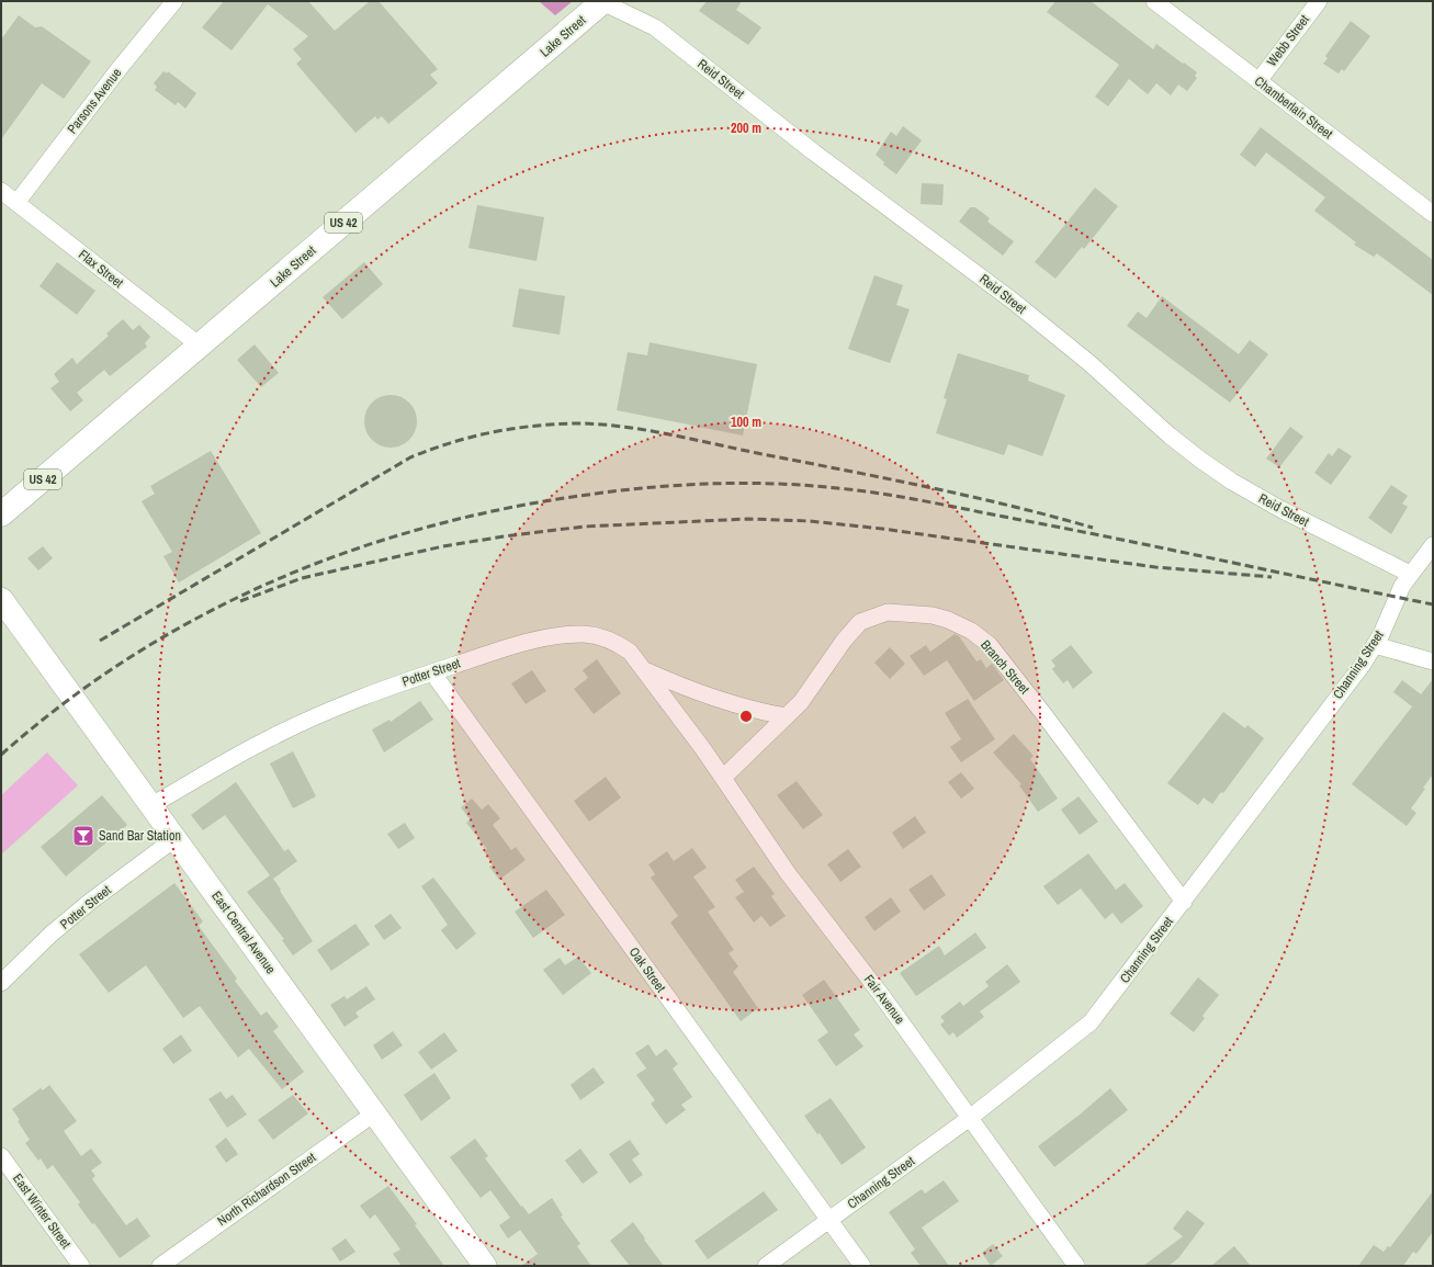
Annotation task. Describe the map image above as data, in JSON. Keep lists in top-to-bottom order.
{
  "streets": {
    "main road": ["Lake Street", "US 42", "East Central Avenue"],
    "street": [
      "Webb Street",
      "Reid Street",
      "Parsons Avenue",
      "Chamberlain Street",
      "Flax Street",
      "Channing Street",
      "Branch Street",
      "Potter Street",
      "Oak Street",
      "Fair Avenue",
      "North Richardson Street",
      "East Winter Street"
    ]
  },
  "crossings": [
    ["Lake Street", "Reid Street"],
    ["Lake Street", "Flax Street"],
    ["Webb Street", "Chamberlain Street"],
    ["Reid Street", "Channing Street"],
    ["Parsons Avenue", "Flax Street"],
    ["Channing Street", "Branch Street"],
    ["Channing Street", "Oak Street"],
    ["Channing Street", "Fair Avenue"],
    ["Branch Street", "Fair Avenue"],
    ["Potter Street", "East Central Avenue"],
    ["Potter Street", "Oak Street"],
    ["Potter Street", "Fair Avenue"],
    ["East Central Avenue", "North Richardson Street"]
  ],
  "places": {
    "bar": ["Sand Bar Station"]
  },
  "rings": ["200 m", "100 m"]
}
